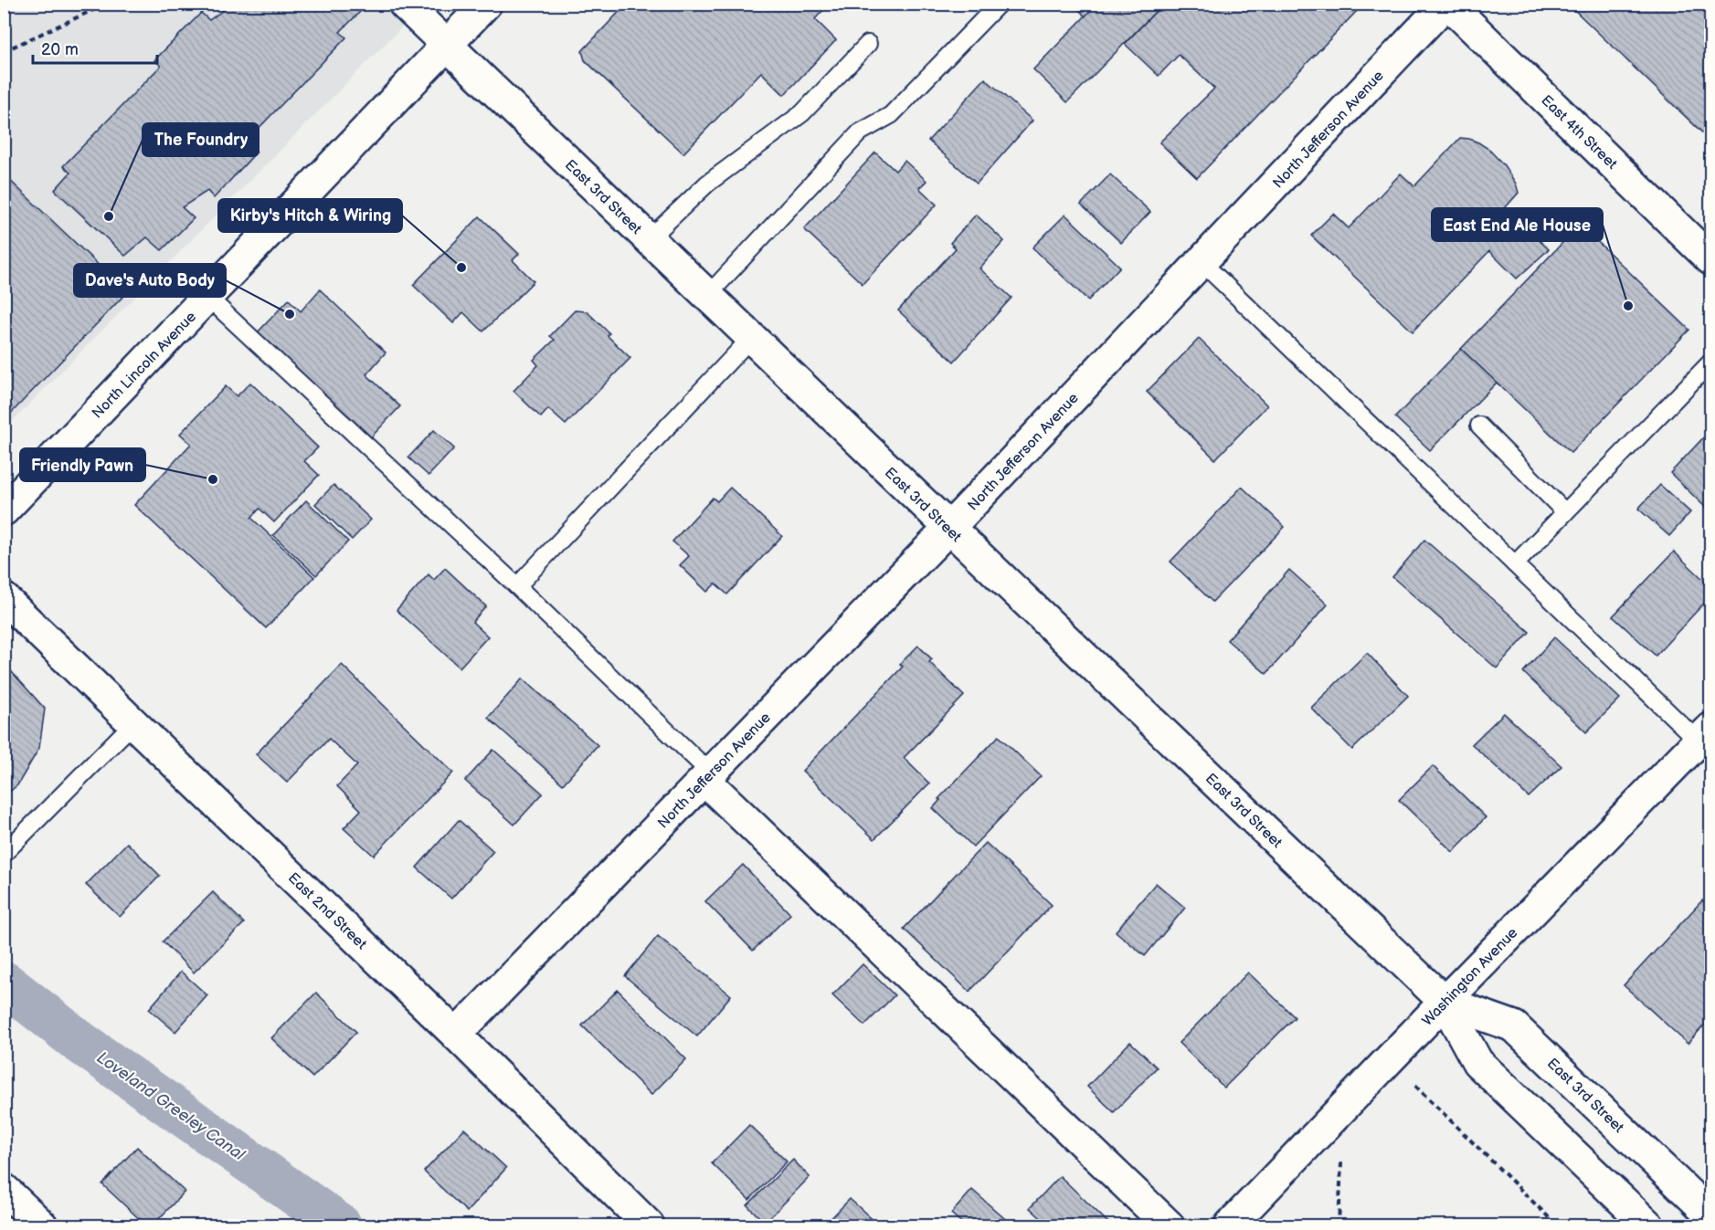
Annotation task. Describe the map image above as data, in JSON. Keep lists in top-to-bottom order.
{
  "streets": {
    "main road": [
      "North Jefferson Avenue",
      "East 4th Street",
      "East 3rd Street",
      "North Lincoln Avenue",
      "East 2nd Street",
      "Washington Avenue"
    ]
  },
  "crossings": [
    ["North Jefferson Avenue", "East 4th Street"],
    ["North Jefferson Avenue", "East 3rd Street"],
    ["North Jefferson Avenue", "East 2nd Street"],
    ["East 3rd Street", "North Lincoln Avenue"],
    ["East 3rd Street", "Washington Avenue"]
  ],
  "water": ["Loveland Greeley Canal"],
  "places": [
    "The Foundry",
    "Kirby's Hitch & Wiring",
    "East End Ale House",
    "Dave's Auto Body",
    "Friendly Pawn"
  ],
  "scale_bar": "20 m"
}
